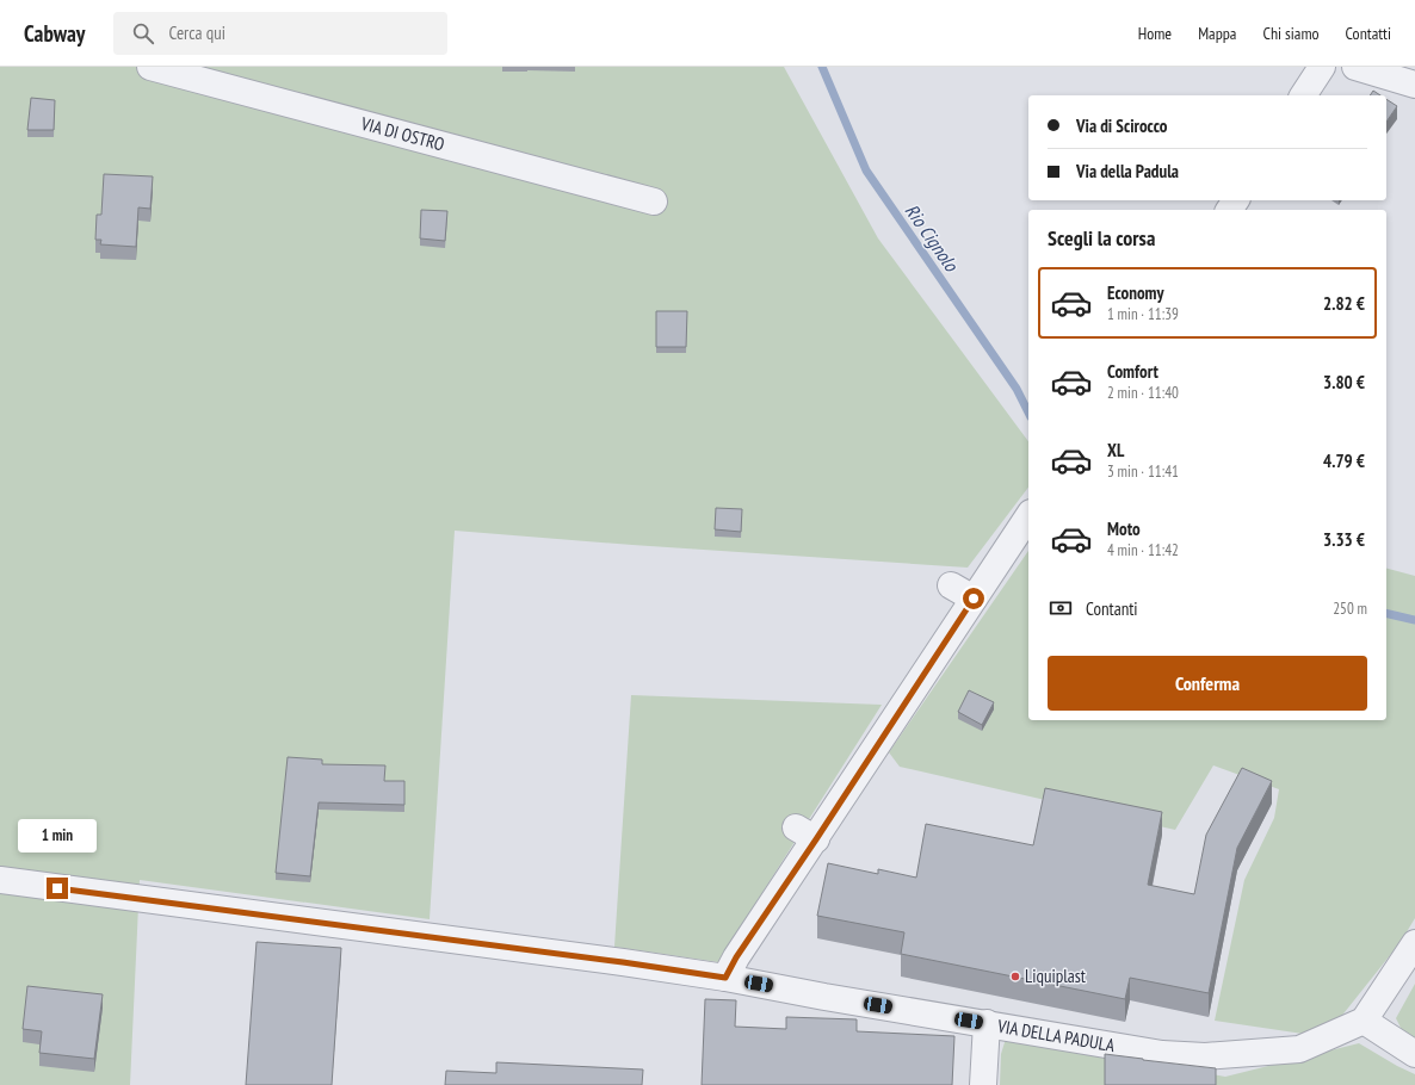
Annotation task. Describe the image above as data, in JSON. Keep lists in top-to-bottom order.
{
  "streets": {
    "street": ["VIA DI OSTRO", "VIA DELLA PADULA"]
  },
  "water": ["Rio Cignolo"],
  "places": ["Liquiplast"],
  "page": {
    "header": "Cabway",
    "search": "Cerca qui",
    "nav": [
      "Home",
      "Mappa",
      "Chi siamo",
      "Contatti"
    ],
    "banner": ["Via di Scirocco", "Via della Padula"],
    "heading": "Scegli la corsa",
    "list": [
      {
        "name": "Economy",
        "note": "1 min · 11:39",
        "value": "2.82 €"
      },
      {
        "name": "Comfort",
        "note": "2 min · 11:40",
        "value": "3.80 €"
      },
      {
        "name": "XL",
        "note": "3 min · 11:41",
        "value": "4.79 €"
      },
      {
        "name": "Moto",
        "note": "4 min · 11:42",
        "value": "3.33 €"
      }
    ],
    "pay": ["Contanti", "250 m"],
    "buttons": "Conferma",
    "bubble": "1 min"
  }
}
